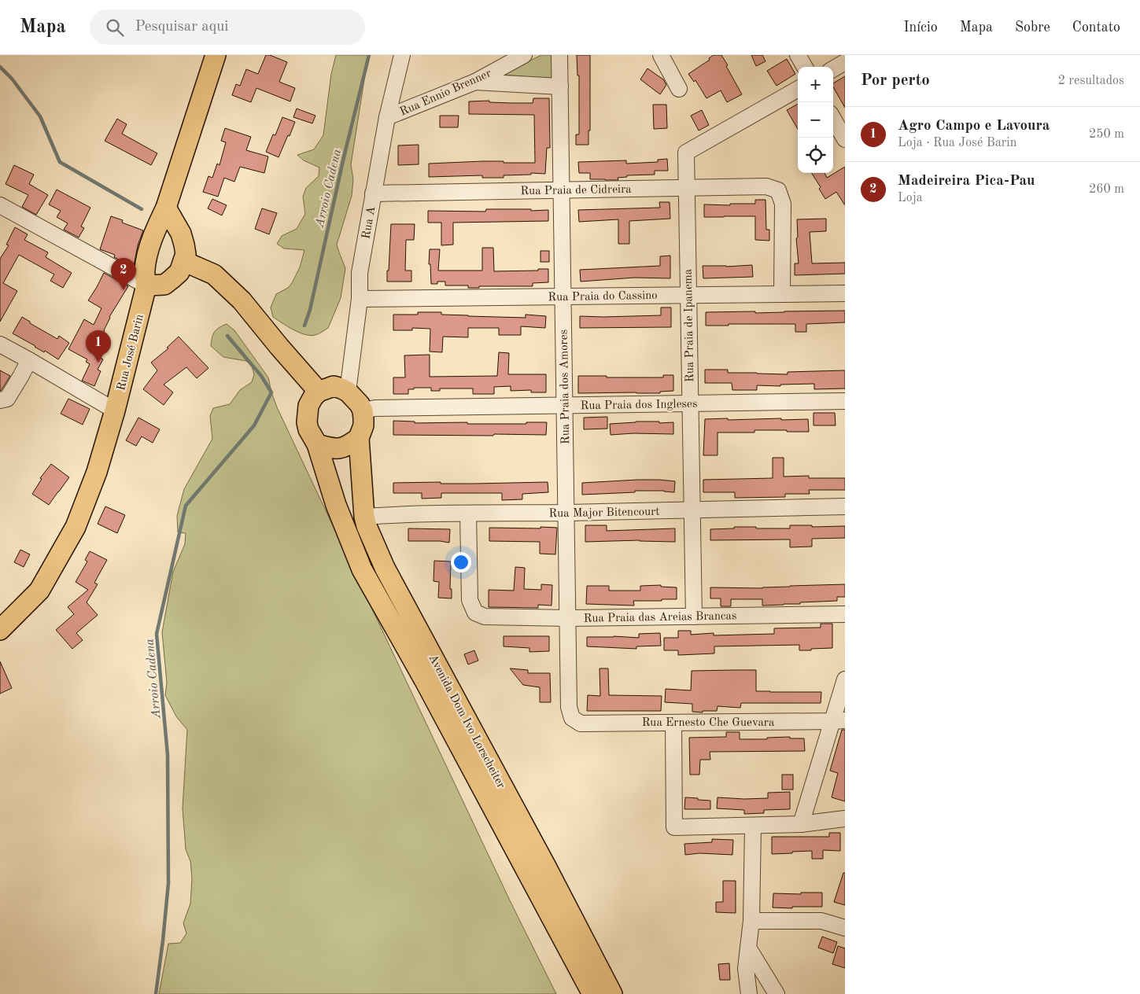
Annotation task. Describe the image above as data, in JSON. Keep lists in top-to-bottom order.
{
  "streets": {
    "main road": ["Rua José Barin", "Avenida Dom Ivo Lorscheiter"],
    "street": [
      "Rua Ennio Brenner",
      "Rua Praia de Cidreira",
      "Rua A",
      "Rua Praia do Cassino",
      "Rua Praia de Ipanema",
      "Rua Praia dos Amores",
      "Rua Praia dos Ingleses",
      "Rua Major Bitencourt",
      "Rua Praia das Areias Brancas",
      "Rua Ernesto Che Guevara"
    ]
  },
  "crossings": [
    ["Rua Ennio Brenner", "Rua A"],
    ["Rua Praia de Cidreira", "Rua A"],
    ["Rua Praia de Cidreira", "Rua Praia do Cassino"],
    ["Rua Praia de Cidreira", "Rua Praia de Ipanema"],
    ["Rua Praia de Cidreira", "Rua Praia dos Amores"],
    ["Rua A", "Rua Praia do Cassino"],
    ["Rua A", "Rua Praia dos Ingleses"],
    ["Rua A", "Avenida Dom Ivo Lorscheiter"],
    ["Rua Praia do Cassino", "Rua Praia de Ipanema"],
    ["Rua Praia do Cassino", "Rua Praia dos Amores"],
    ["Rua Praia de Ipanema", "Rua Praia dos Ingleses"],
    ["Rua Praia de Ipanema", "Rua Major Bitencourt"],
    ["Rua Praia de Ipanema", "Rua Praia das Areias Brancas"],
    ["Rua Praia dos Amores", "Rua Praia dos Ingleses"],
    ["Rua Praia dos Amores", "Rua Major Bitencourt"],
    ["Rua Praia dos Amores", "Rua Praia das Areias Brancas"],
    ["Rua Praia dos Amores", "Rua Ernesto Che Guevara"],
    ["Rua Praia dos Ingleses", "Avenida Dom Ivo Lorscheiter"],
    ["Rua Major Bitencourt", "Rua Praia das Areias Brancas"],
    ["Rua Major Bitencourt", "Avenida Dom Ivo Lorscheiter"]
  ],
  "water": ["Arroio Cadena"],
  "page": {
    "header": "Mapa",
    "search": "Pesquisar aqui",
    "nav": [
      "Início",
      "Mapa",
      "Sobre",
      "Contato"
    ],
    "heading": ["Por perto", "2 resultados"],
    "map_buttons": ["+", "−"],
    "list": [
      {
        "mark": "1",
        "name": "Agro Campo e Lavoura",
        "note": "Loja · Rua José Barin",
        "value": "250 m"
      },
      {
        "mark": "2",
        "name": "Madeireira Pica-Pau",
        "note": "Loja",
        "value": "260 m"
      }
    ],
    "pins": ["2", "1"]
  }
}
